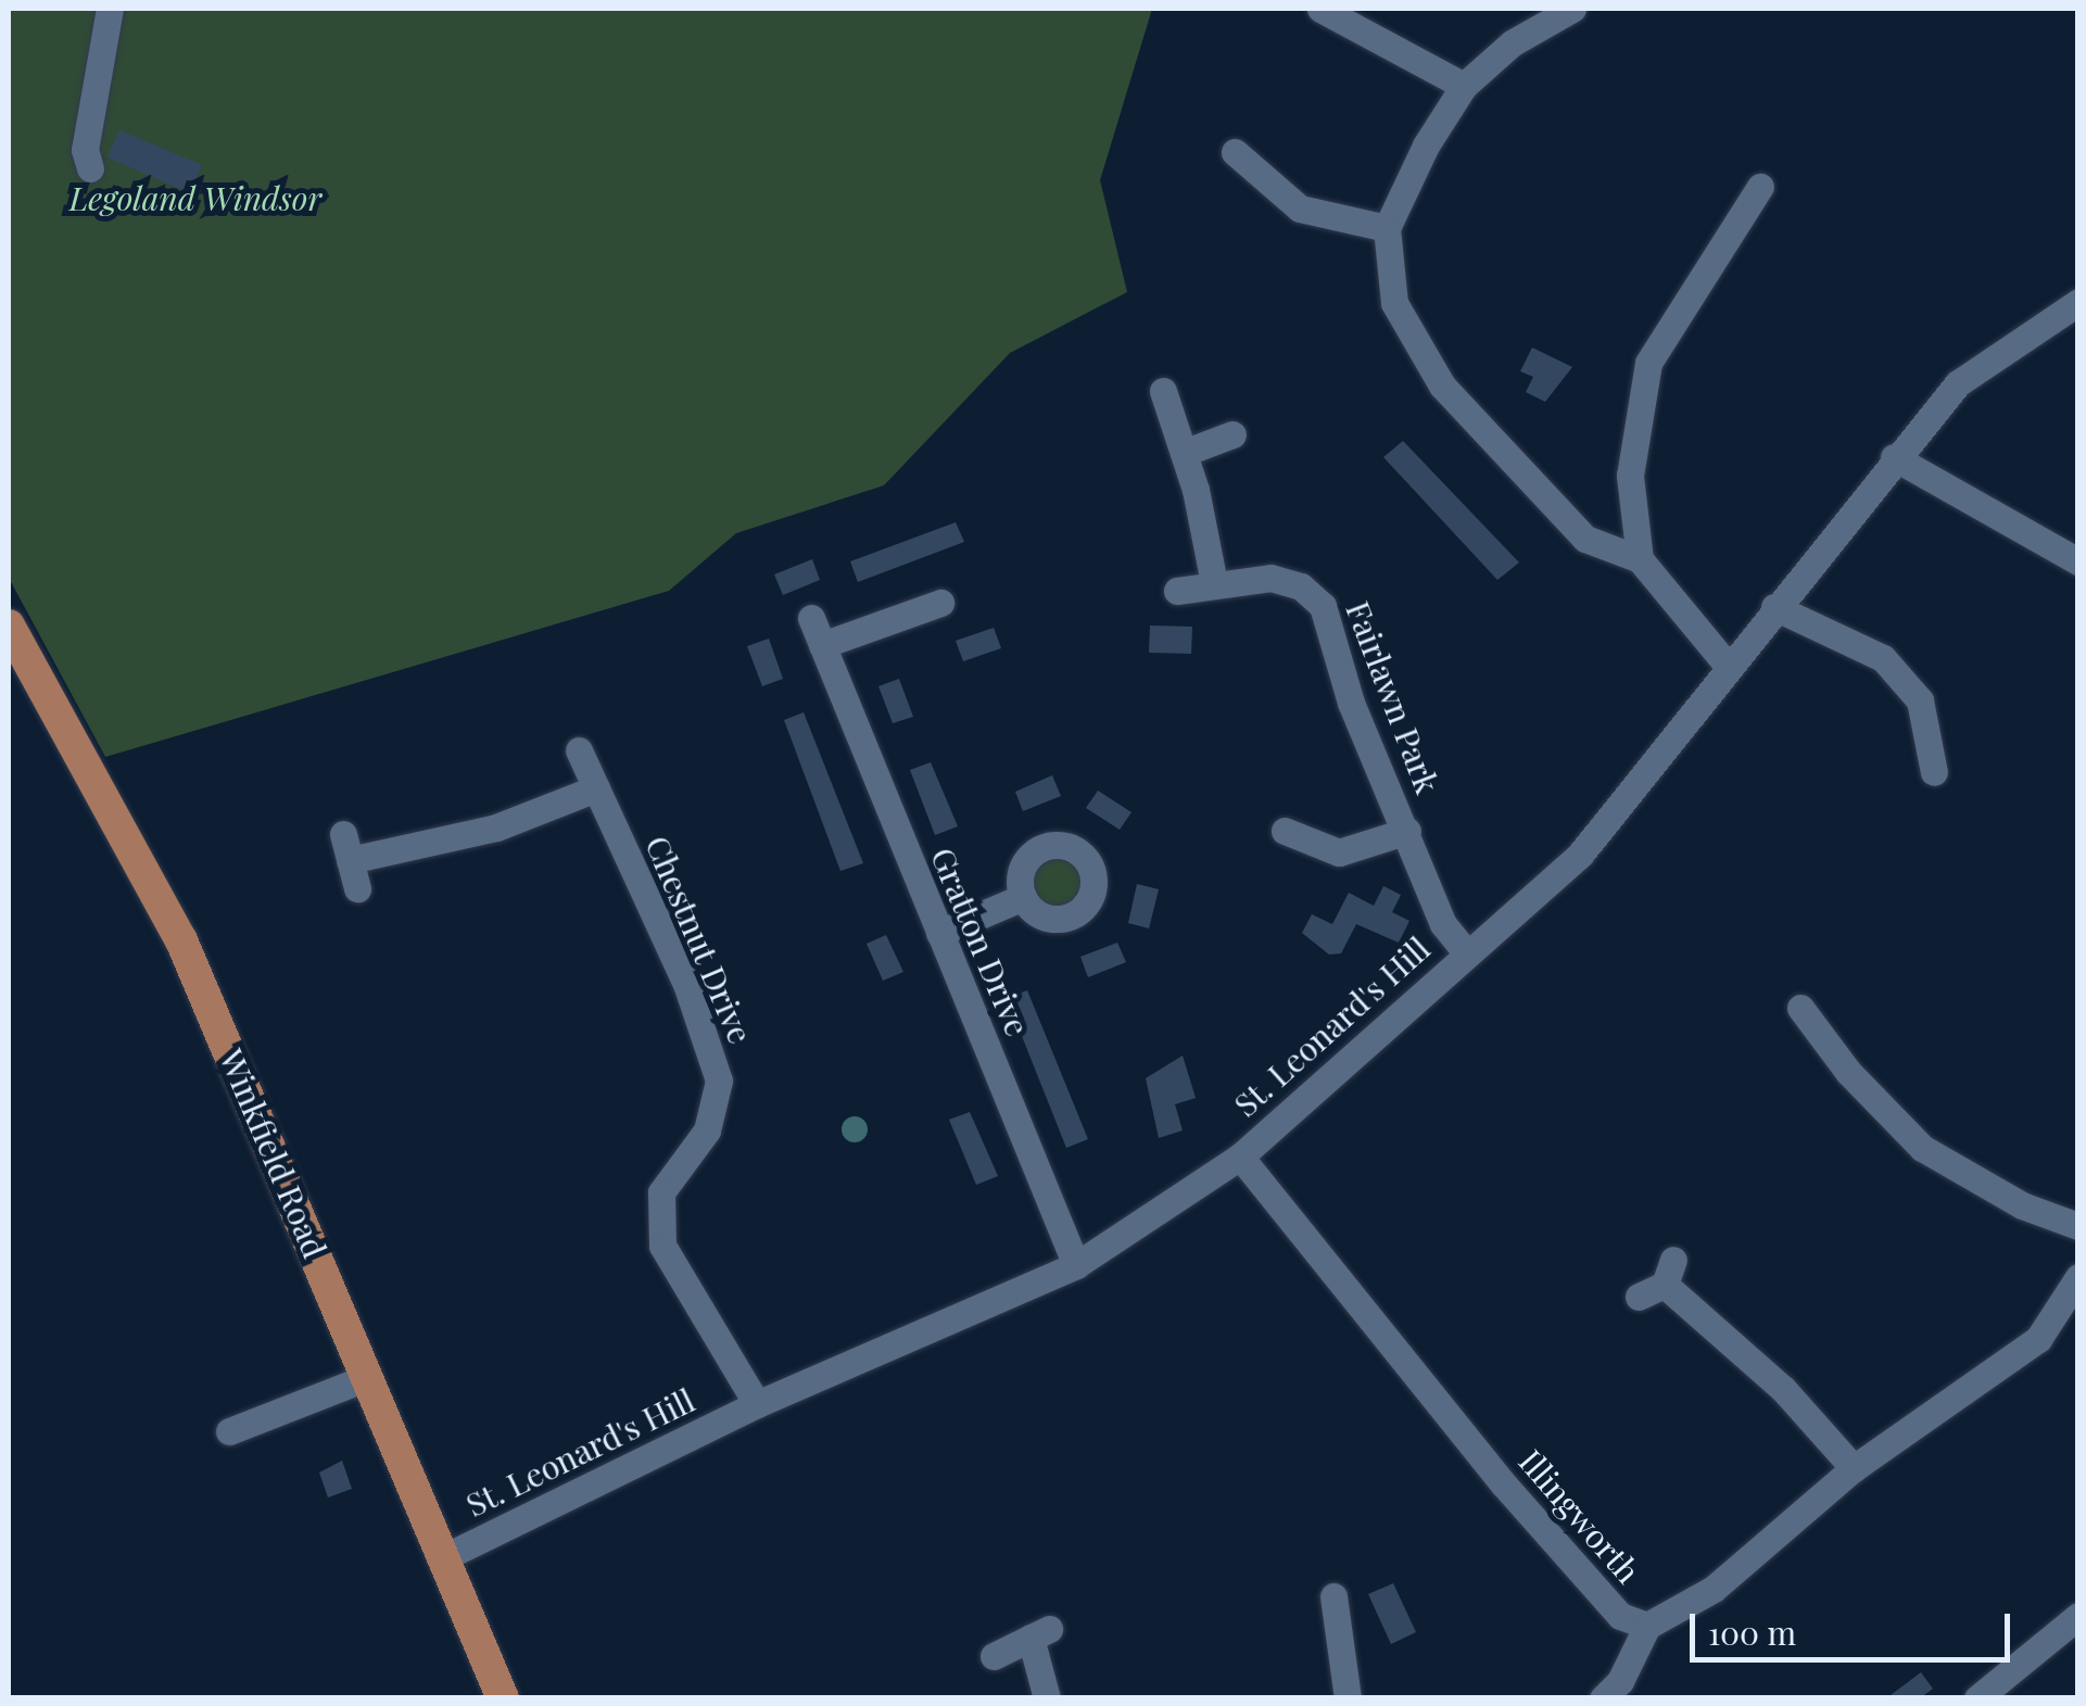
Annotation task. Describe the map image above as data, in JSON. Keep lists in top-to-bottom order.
{
  "streets": {
    "main road": ["Winkfield Road"],
    "street": [
      "Fairlawn Park",
      "Chestnut Drive",
      "Gratton Drive",
      "St. Leonard's Hill",
      "Illingworth"
    ]
  },
  "crossings": [
    ["Fairlawn Park", "St. Leonard's Hill"],
    ["Chestnut Drive", "St. Leonard's Hill"],
    ["Gratton Drive", "St. Leonard's Hill"],
    ["St. Leonard's Hill", "Winkfield Road"],
    ["St. Leonard's Hill", "Illingworth"]
  ],
  "parks": ["Legoland Windsor"],
  "scale_bar": "100 m"
}
